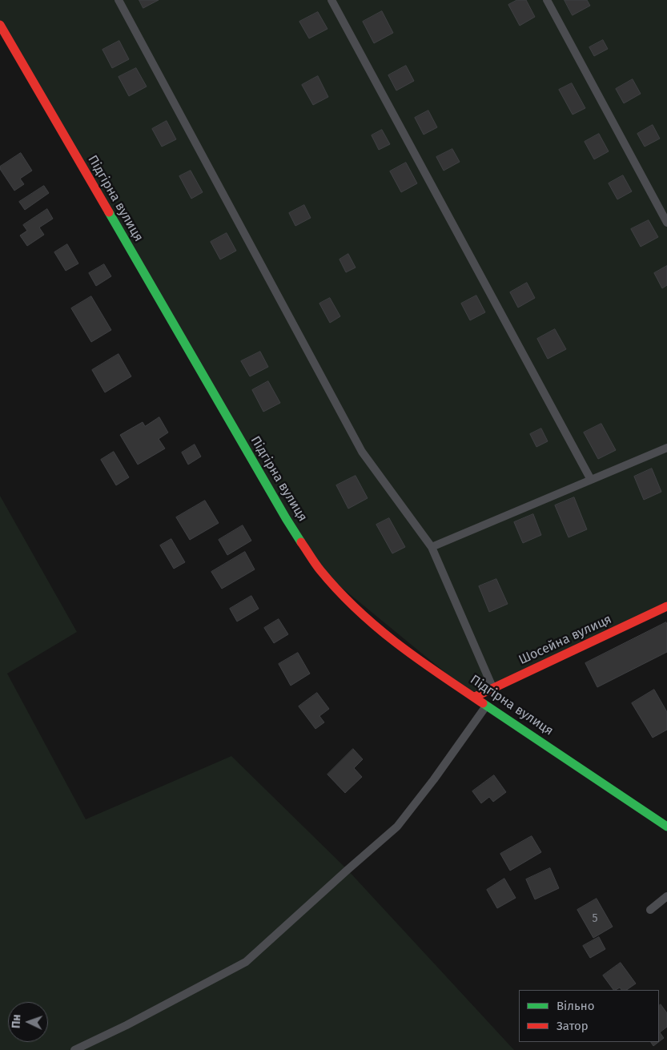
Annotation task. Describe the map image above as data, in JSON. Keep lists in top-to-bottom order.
{
  "streets": {
    "street": ["Підгірна вулиця", "Шосейна вулиця"]
  },
  "crossings": [
    ["Підгірна вулиця", "Шосейна вулиця"]
  ],
  "house_numbers": ["5"],
  "legend": ["Вільно", "Затор"],
  "north": "left"
}
